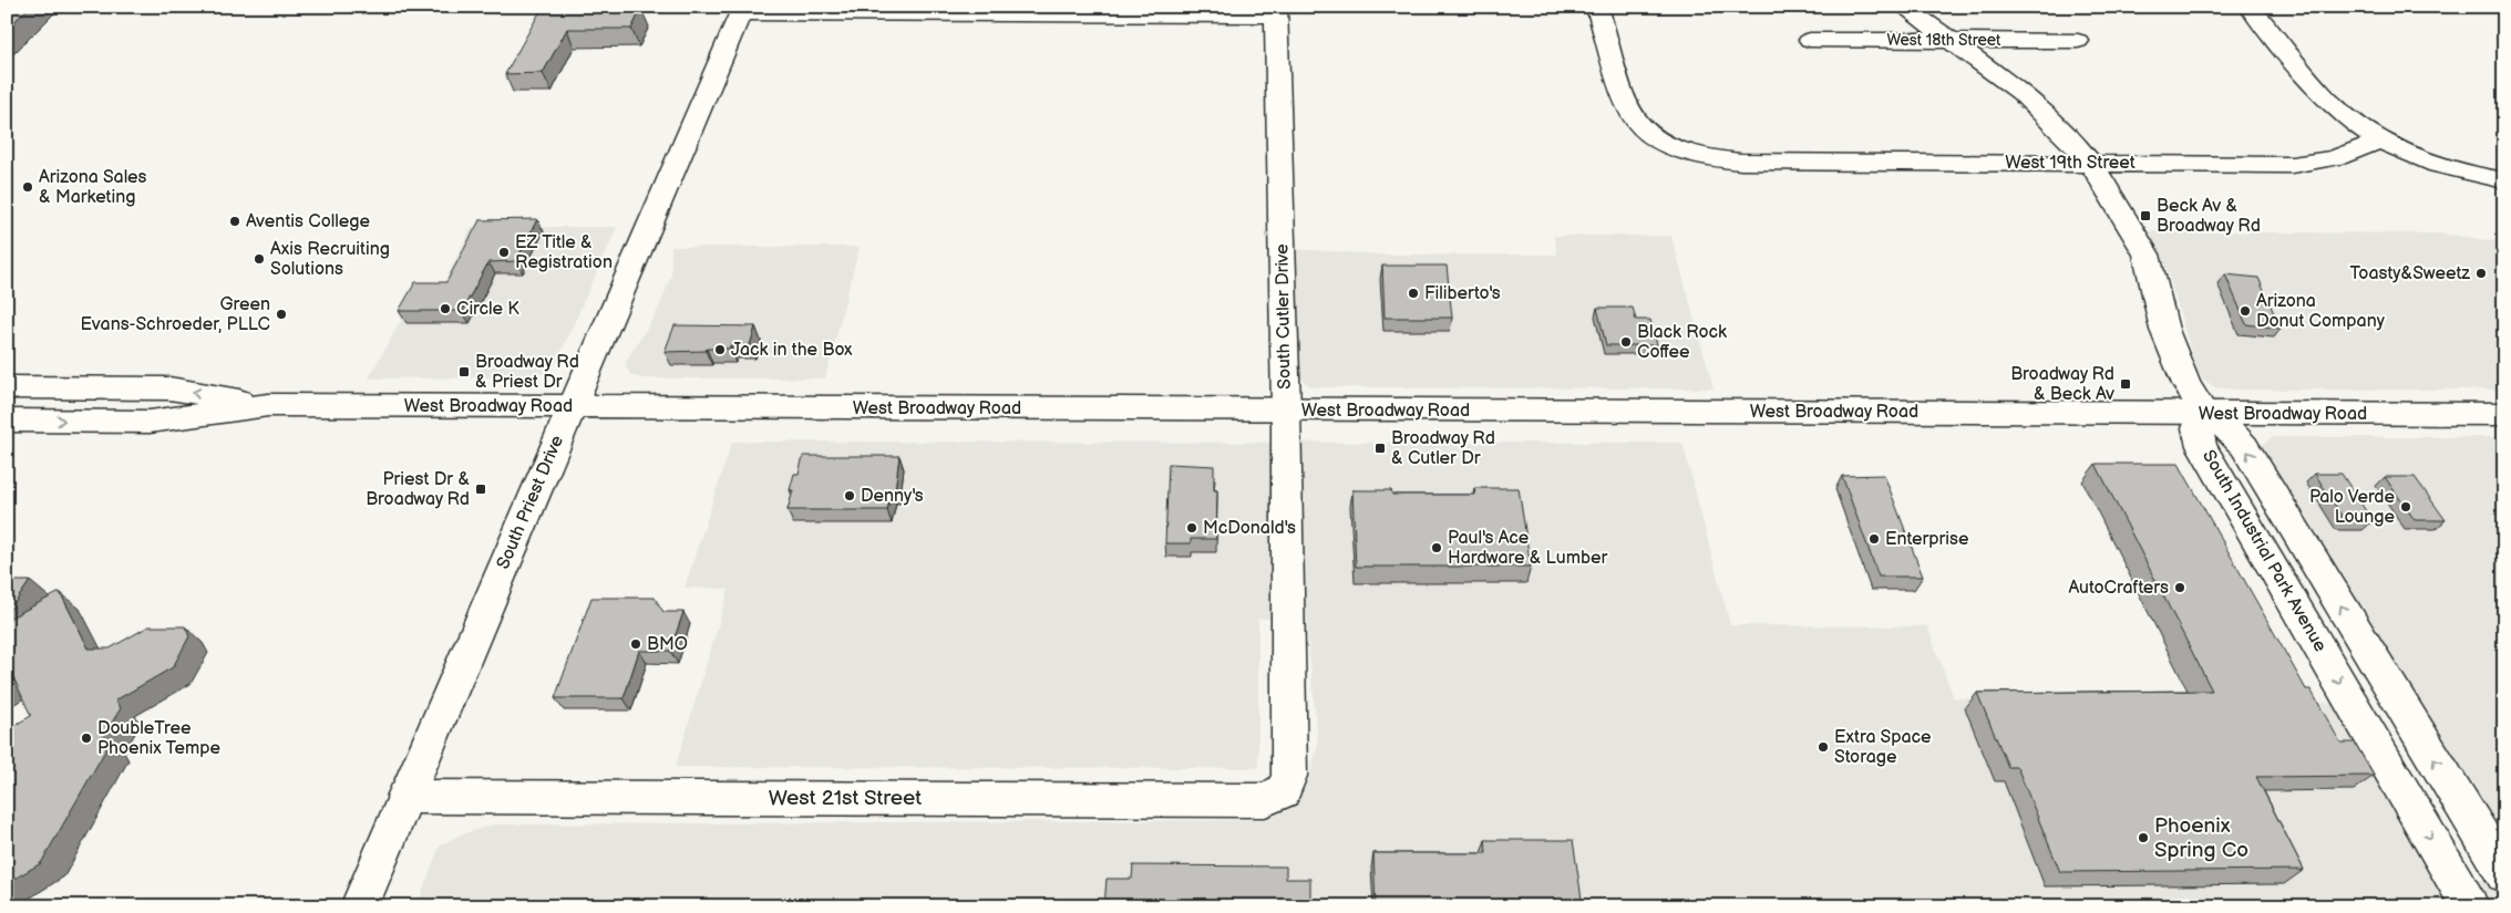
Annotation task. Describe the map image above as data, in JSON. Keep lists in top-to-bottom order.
{
  "streets": {
    "street": [
      "West 18th Street",
      "West 19th Street",
      "South Cutler Drive",
      "West Broadway Road",
      "South Priest Drive",
      "South Industrial Park Avenue",
      "West 21st Street"
    ]
  },
  "crossings": [
    ["South Cutler Drive", "West Broadway Road"],
    ["South Cutler Drive", "West 21st Street"],
    ["West Broadway Road", "South Priest Drive"],
    ["West Broadway Road", "South Industrial Park Avenue"],
    ["South Priest Drive", "West 21st Street"]
  ],
  "places": {
    "other": [
      "Arizona Sales & Marketing",
      "Aventis College",
      "EZ Title & Registration",
      "Axis Recruiting Solutions",
      "Toasty&Sweetz",
      "Filiberto's",
      "Circle K",
      "Arizona Donut Company",
      "Green Evans-Schroeder, PLLC",
      "Black Rock Coffee",
      "Jack in the Box",
      "Denny's",
      "Palo Verde Lounge",
      "McDonald's",
      "Enterprise",
      "Paul's Ace Hardware & Lumber",
      "AutoCrafters",
      "BMO",
      "DoubleTree Phoenix Tempe",
      "Extra Space Storage",
      "Phoenix Spring Co"
    ],
    "transit": [
      "Beck Av & Broadway Rd",
      "Broadway Rd & Priest Dr",
      "Broadway Rd & Beck Av",
      "Broadway Rd & Cutler Dr",
      "Priest Dr & Broadway Rd"
    ]
  }
}
